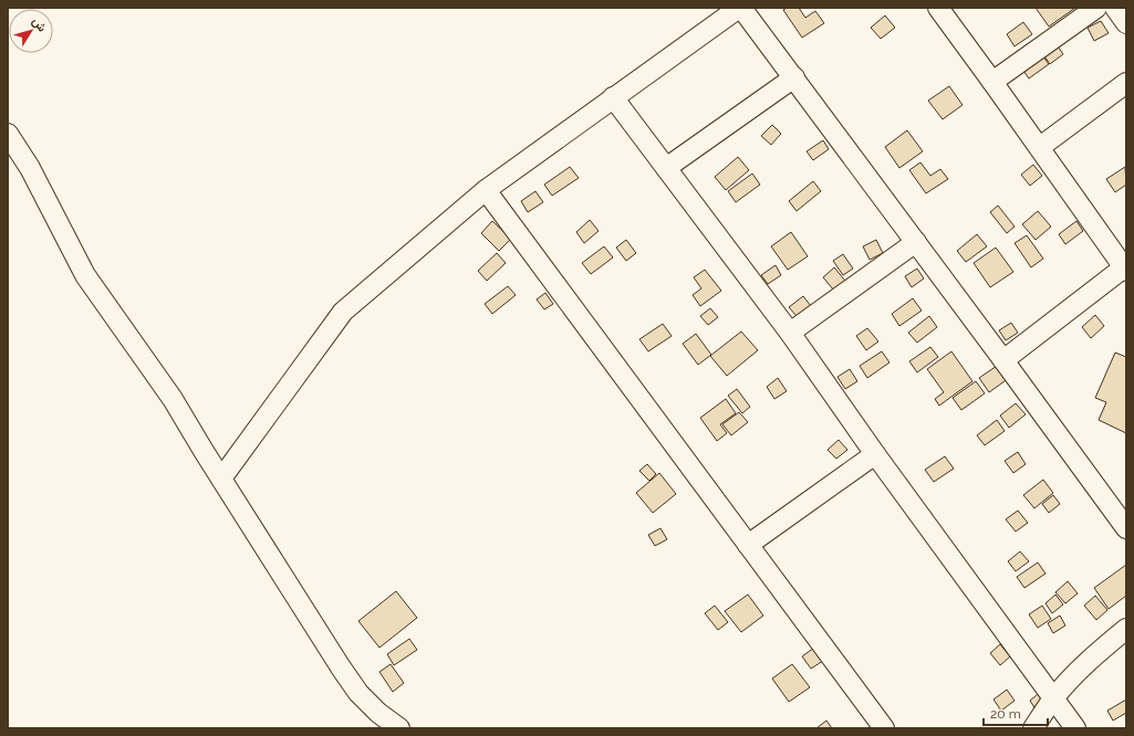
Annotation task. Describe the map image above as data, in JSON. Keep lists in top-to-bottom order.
{
  "scale_bar": "20 m",
  "north": "top right"
}
